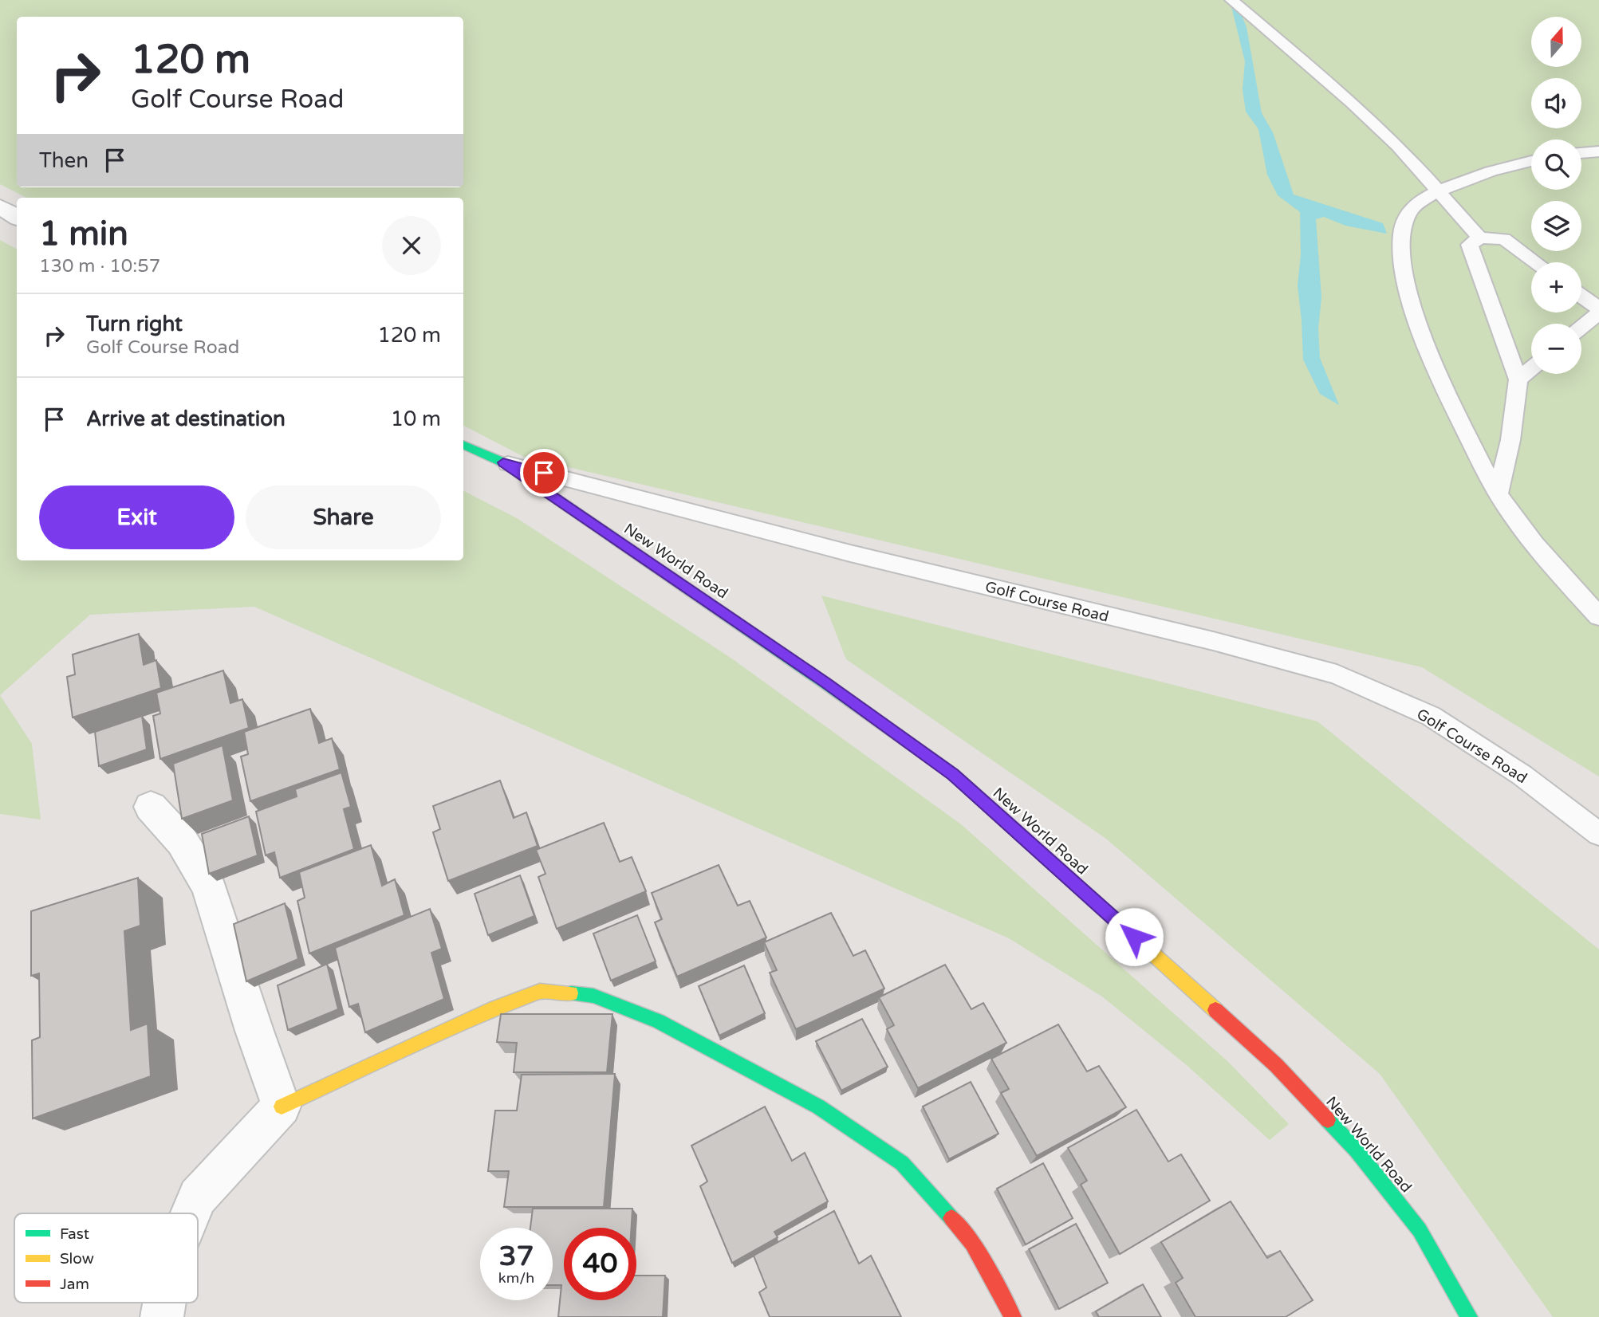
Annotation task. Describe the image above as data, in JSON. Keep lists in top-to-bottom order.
{
  "streets": {
    "street": ["New World Road", "Golf Course Road"]
  },
  "crossings": [
    ["New World Road", "Golf Course Road"]
  ],
  "legend": ["Fast", "Slow", "Jam"],
  "north": "top",
  "page": {
    "map_buttons": ["+", "−"],
    "turn": ["120 m", "Golf Course Road"],
    "then": "Then",
    "heading": ["1 min", "130 m · 10:57"],
    "list": [
      {
        "name": "Turn right",
        "note": "Golf Course Road",
        "value": "120 m"
      },
      {
        "name": "Arrive at destination",
        "value": "10 m"
      }
    ],
    "buttons": ["Exit", "Share"],
    "speed": "37 km/h",
    "limit": "40"
  }
}
